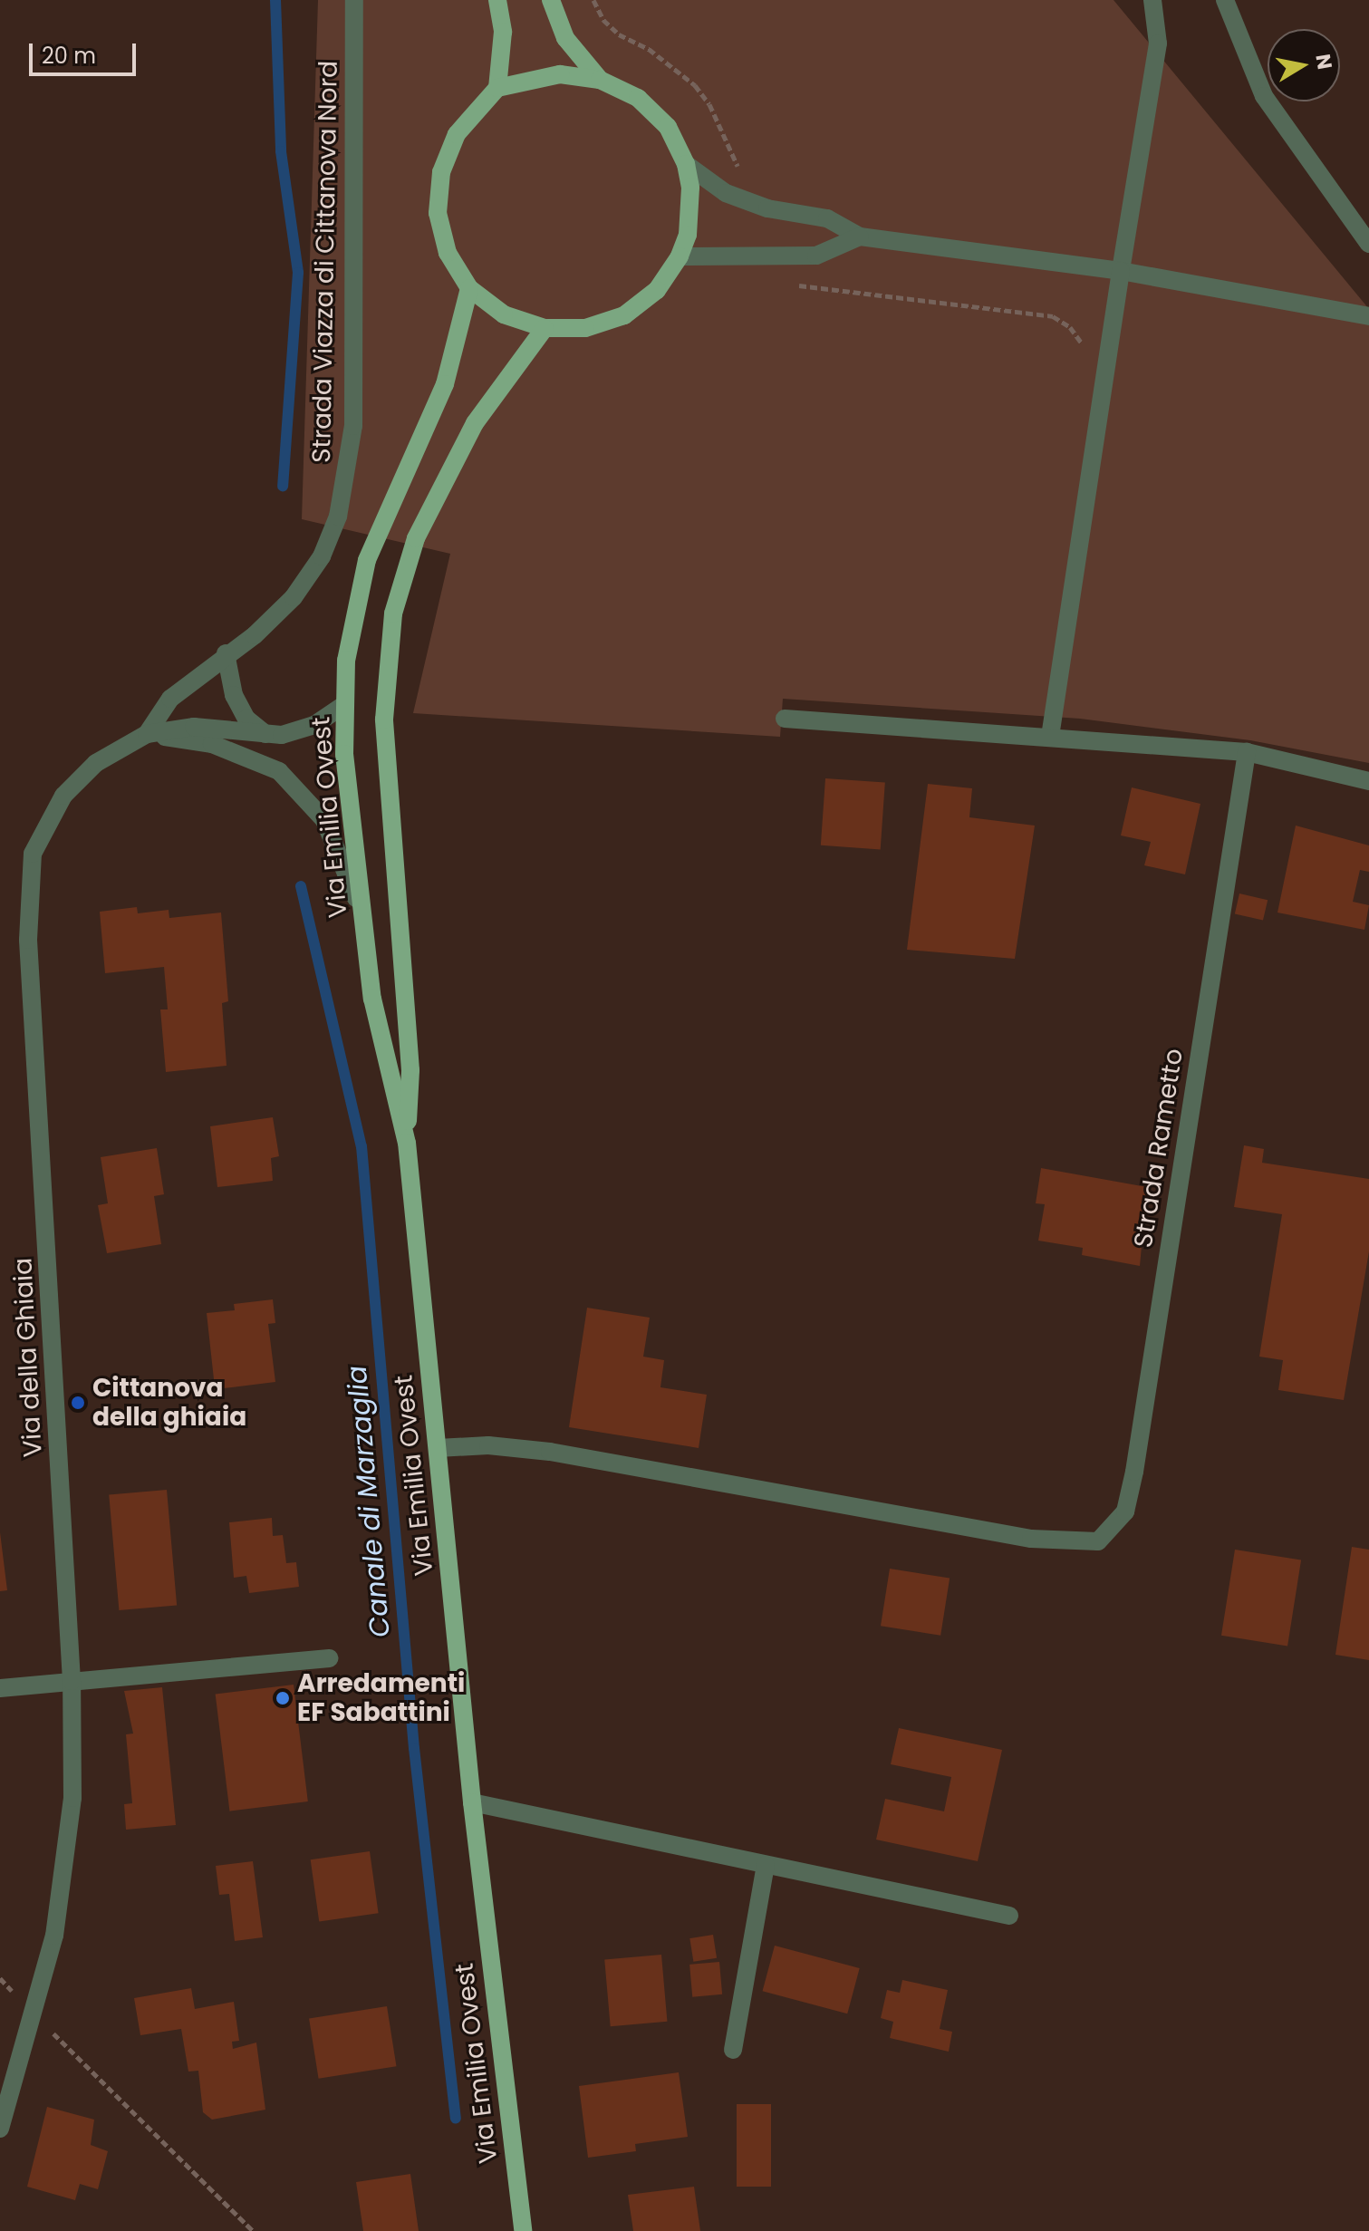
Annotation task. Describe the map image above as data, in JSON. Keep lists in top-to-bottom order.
{
  "streets": {
    "main road": ["Via Emilia Ovest"],
    "street": ["Strada Viazza di Cittanova Nord", "Strada Rametto", "Via della Ghiaia"]
  },
  "crossings": [
    ["Strada Viazza di Cittanova Nord", "Via della Ghiaia"],
    ["Via Emilia Ovest", "Strada Rametto"],
    ["Via Emilia Ovest", "Via della Ghiaia"]
  ],
  "water": ["Canale di Marzaglia"],
  "places": ["Cittanova della ghiaia", "Arredamenti EF Sabattini"],
  "scale_bar": "20 m",
  "north": "right"
}
